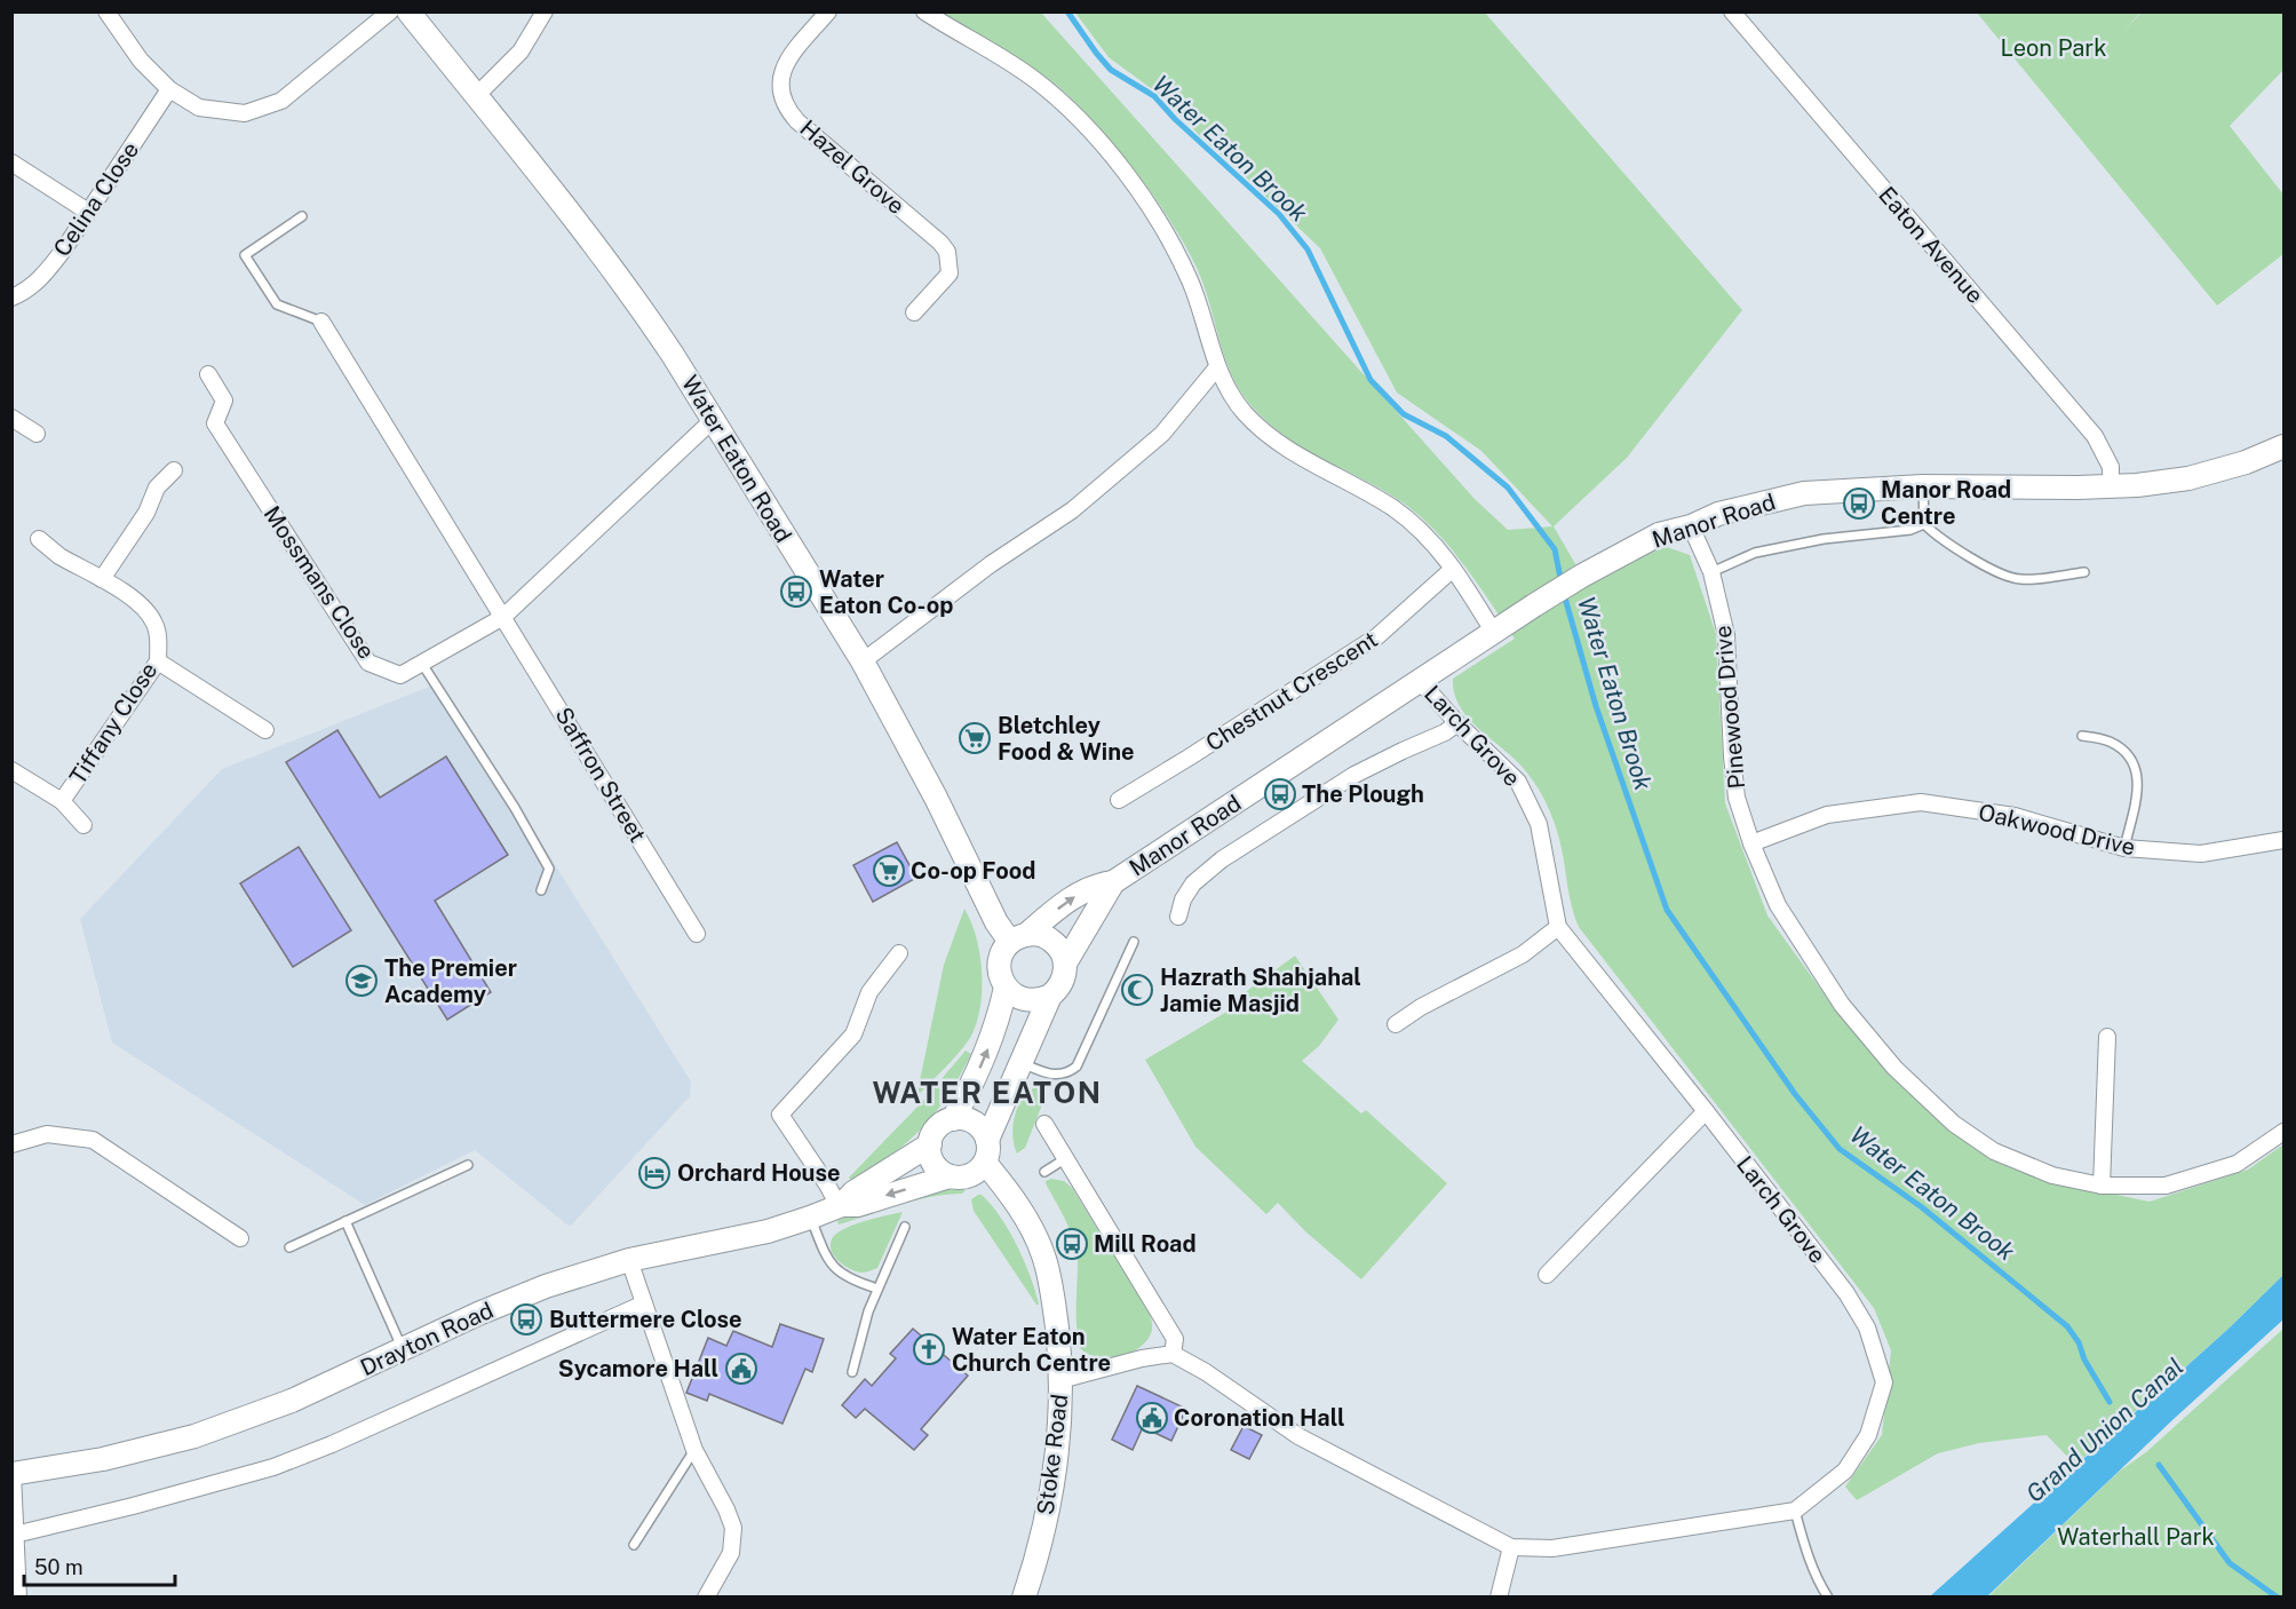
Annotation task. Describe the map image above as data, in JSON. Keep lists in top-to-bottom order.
{
  "streets": {
    "street": [
      "Hazel Grove",
      "Celina Close",
      "Eaton Avenue",
      "Water Eaton Road",
      "Manor Road",
      "Mossmans Close",
      "Chestnut Crescent",
      "Pinewood Drive",
      "Tiffany Close",
      "Larch Grove",
      "Saffron Street",
      "Oakwood Drive",
      "Drayton Road",
      "Stoke Road"
    ]
  },
  "crossings": [
    ["Eaton Avenue", "Manor Road"],
    ["Water Eaton Road", "Manor Road"],
    ["Manor Road", "Pinewood Drive"],
    ["Manor Road", "Larch Grove"],
    ["Mossmans Close", "Saffron Street"],
    ["Pinewood Drive", "Oakwood Drive"],
    ["Drayton Road", "Stoke Road"]
  ],
  "districts": ["WATER EATON"],
  "water": ["Water Eaton Brook", "Grand Union Canal"],
  "parks": ["Leon Park", "Waterhall Park"],
  "places": {
    "bus stop": [
      "Manor Road Centre",
      "Water Eaton Co-op",
      "The Plough",
      "Mill Road",
      "Buttermere Close"
    ],
    "supermarket": ["Bletchley Food & Wine", "Co-op Food"],
    "school or university": ["The Premier Academy"],
    "mosque": ["Hazrath Shahjahal Jamie Masjid"],
    "hotel": ["Orchard House"],
    "church": ["Water Eaton Church Centre"],
    "public building": ["Sycamore Hall", "Coronation Hall"]
  },
  "scale_bar": "50 m"
}
